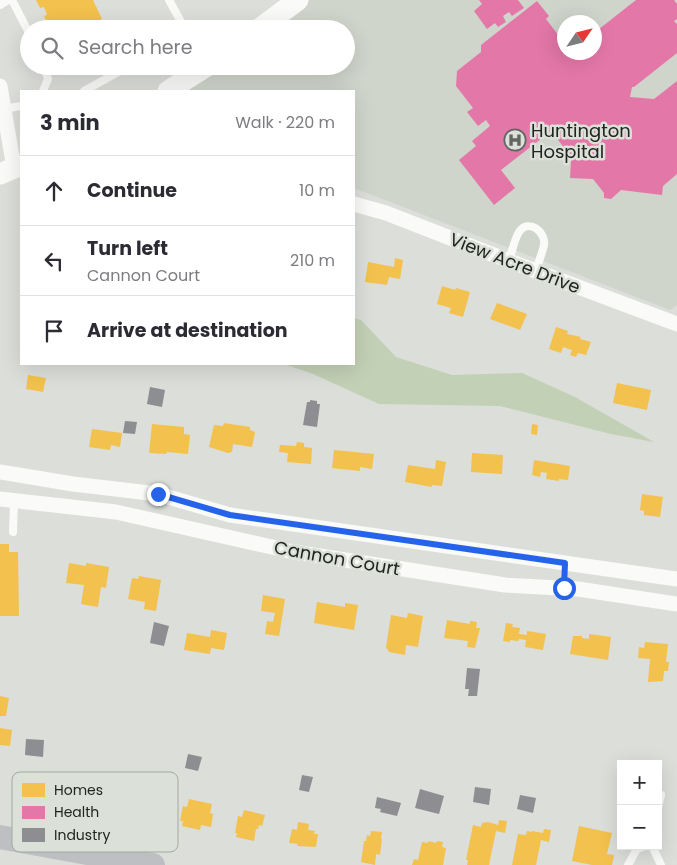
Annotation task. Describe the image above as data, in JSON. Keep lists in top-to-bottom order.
{
  "streets": {
    "street": ["View Acre Drive", "Cannon Court"]
  },
  "places": {
    "hospital": ["Huntington Hospital"]
  },
  "legend": ["Homes", "Health", "Industry"],
  "north": "top right",
  "page": {
    "search": "Search here",
    "heading": ["3 min", "Walk · 220 m"],
    "list": [
      ["Continue", "10 m"],
      ["Turn left", "Cannon Court", "210 m"],
      "Arrive at destination"
    ],
    "map_buttons": ["+", "−"]
  }
}
